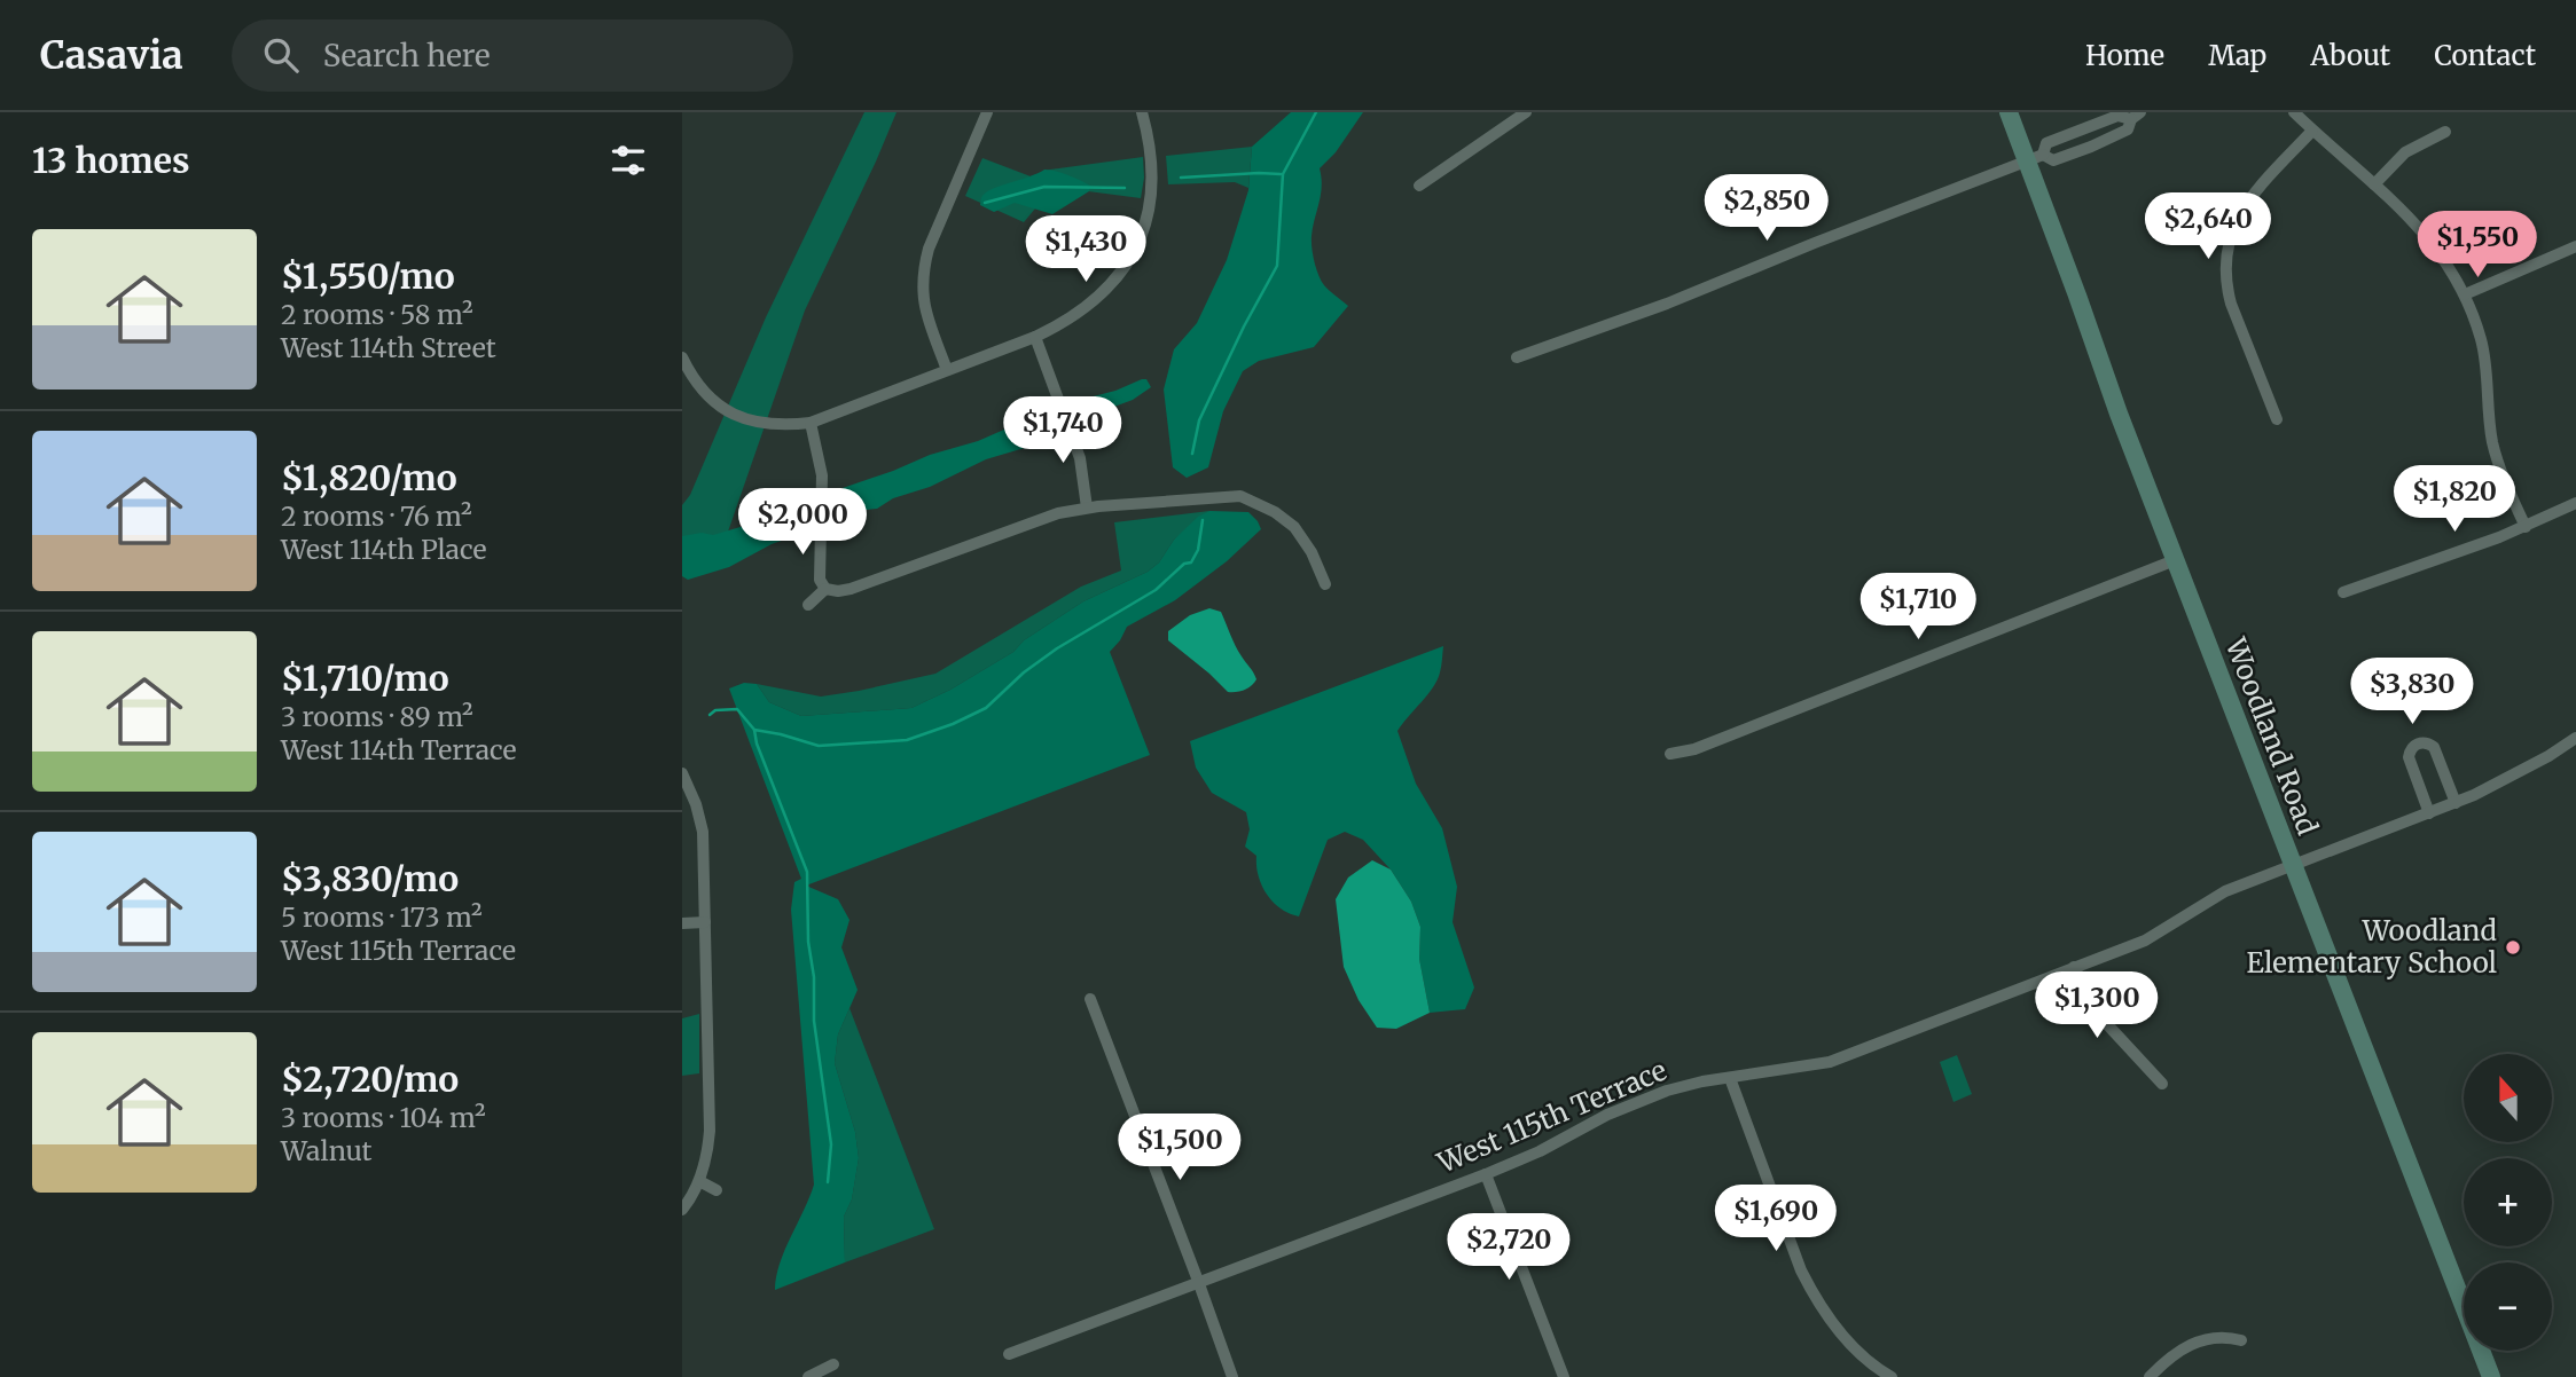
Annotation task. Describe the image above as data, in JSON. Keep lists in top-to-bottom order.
{
  "streets": {
    "main road": ["Woodland Road"],
    "street": ["West 115th Terrace"]
  },
  "crossings": [
    ["Woodland Road", "West 115th Terrace"]
  ],
  "places": ["Woodland Elementary School"],
  "north": "top",
  "page": {
    "header": "Casavia",
    "search": "Search here",
    "nav": [
      "Home",
      "Map",
      "About",
      "Contact"
    ],
    "heading": "13 homes",
    "price": [
      "$2,850",
      "$2,640",
      "$1,550",
      "$1,430",
      "$1,740",
      "$1,820",
      "$2,000",
      "$1,710",
      "$3,830",
      "$1,300",
      "$1,500",
      "$1,690",
      "$2,720"
    ],
    "list": [
      {
        "name": "$1,550/mo",
        "note": "2 rooms · 58 m² · West 114th Street"
      },
      {
        "name": "$1,820/mo",
        "note": "2 rooms · 76 m² · West 114th Place"
      },
      {
        "name": "$1,710/mo",
        "note": "3 rooms · 89 m² · West 114th Terrace"
      },
      {
        "name": "$3,830/mo",
        "note": "5 rooms · 173 m² · West 115th Terrace"
      },
      {
        "name": "$2,720/mo",
        "note": "3 rooms · 104 m² · Walnut"
      }
    ],
    "map_buttons": ["+", "−"]
  }
}
